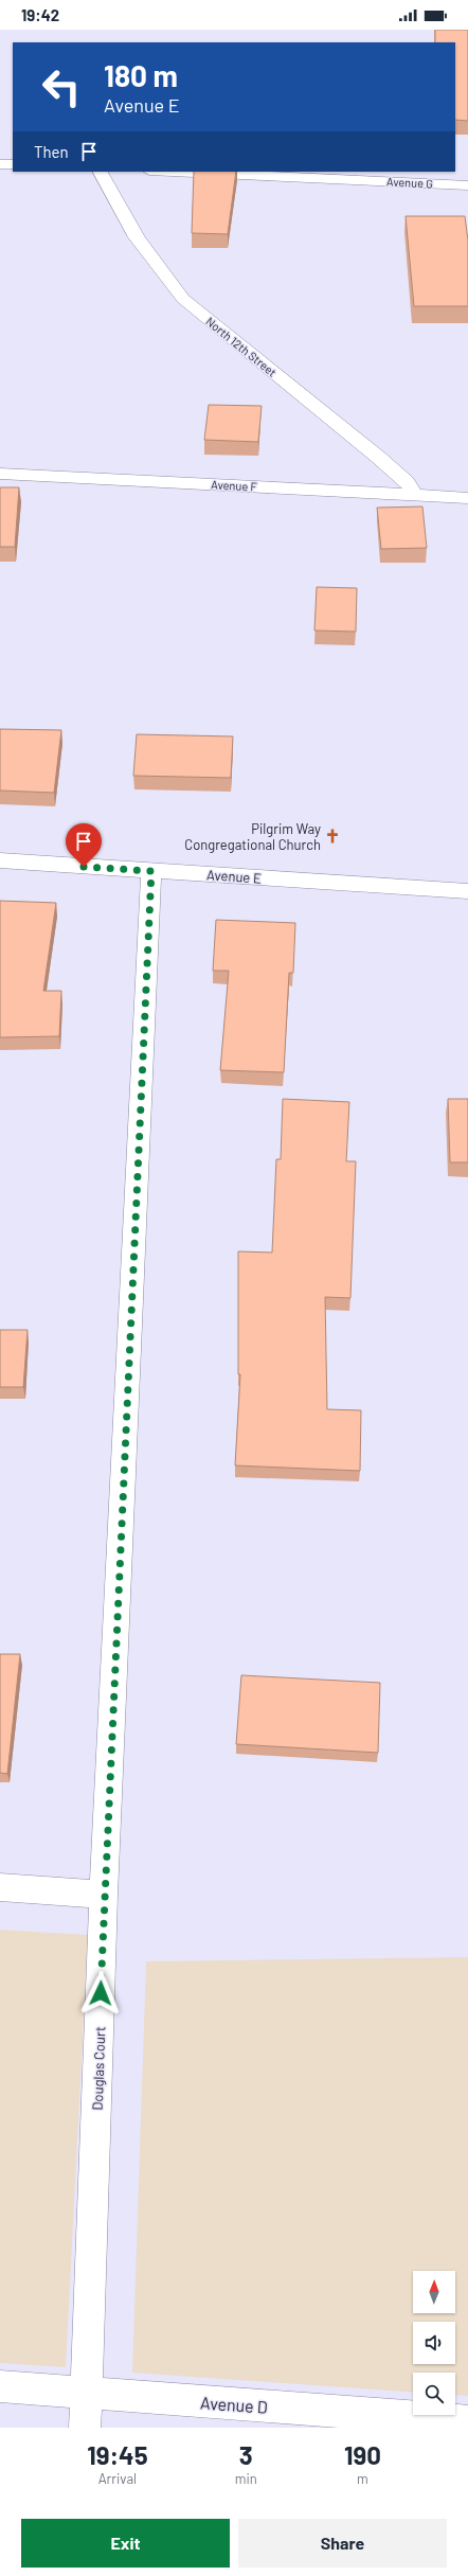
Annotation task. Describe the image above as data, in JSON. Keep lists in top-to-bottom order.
{
  "streets": {
    "street": [
      "Avenue G",
      "North 12th Street",
      "Avenue F",
      "Avenue E",
      "Douglas Court",
      "Avenue D"
    ]
  },
  "crossings": [
    ["North 12th Street", "Avenue F"],
    ["Avenue E", "Douglas Court"],
    ["Douglas Court", "Avenue D"]
  ],
  "places": {
    "church": ["Pilgrim Way Congregational Church"]
  },
  "north": "top",
  "page": {
    "status": "19:42",
    "turn": ["180 m", "Avenue E"],
    "then": "Then",
    "eta": [
      "19:45",
      "Arrival",
      "3",
      "min",
      "190",
      "m"
    ],
    "buttons": ["Exit", "Share"]
  }
}
